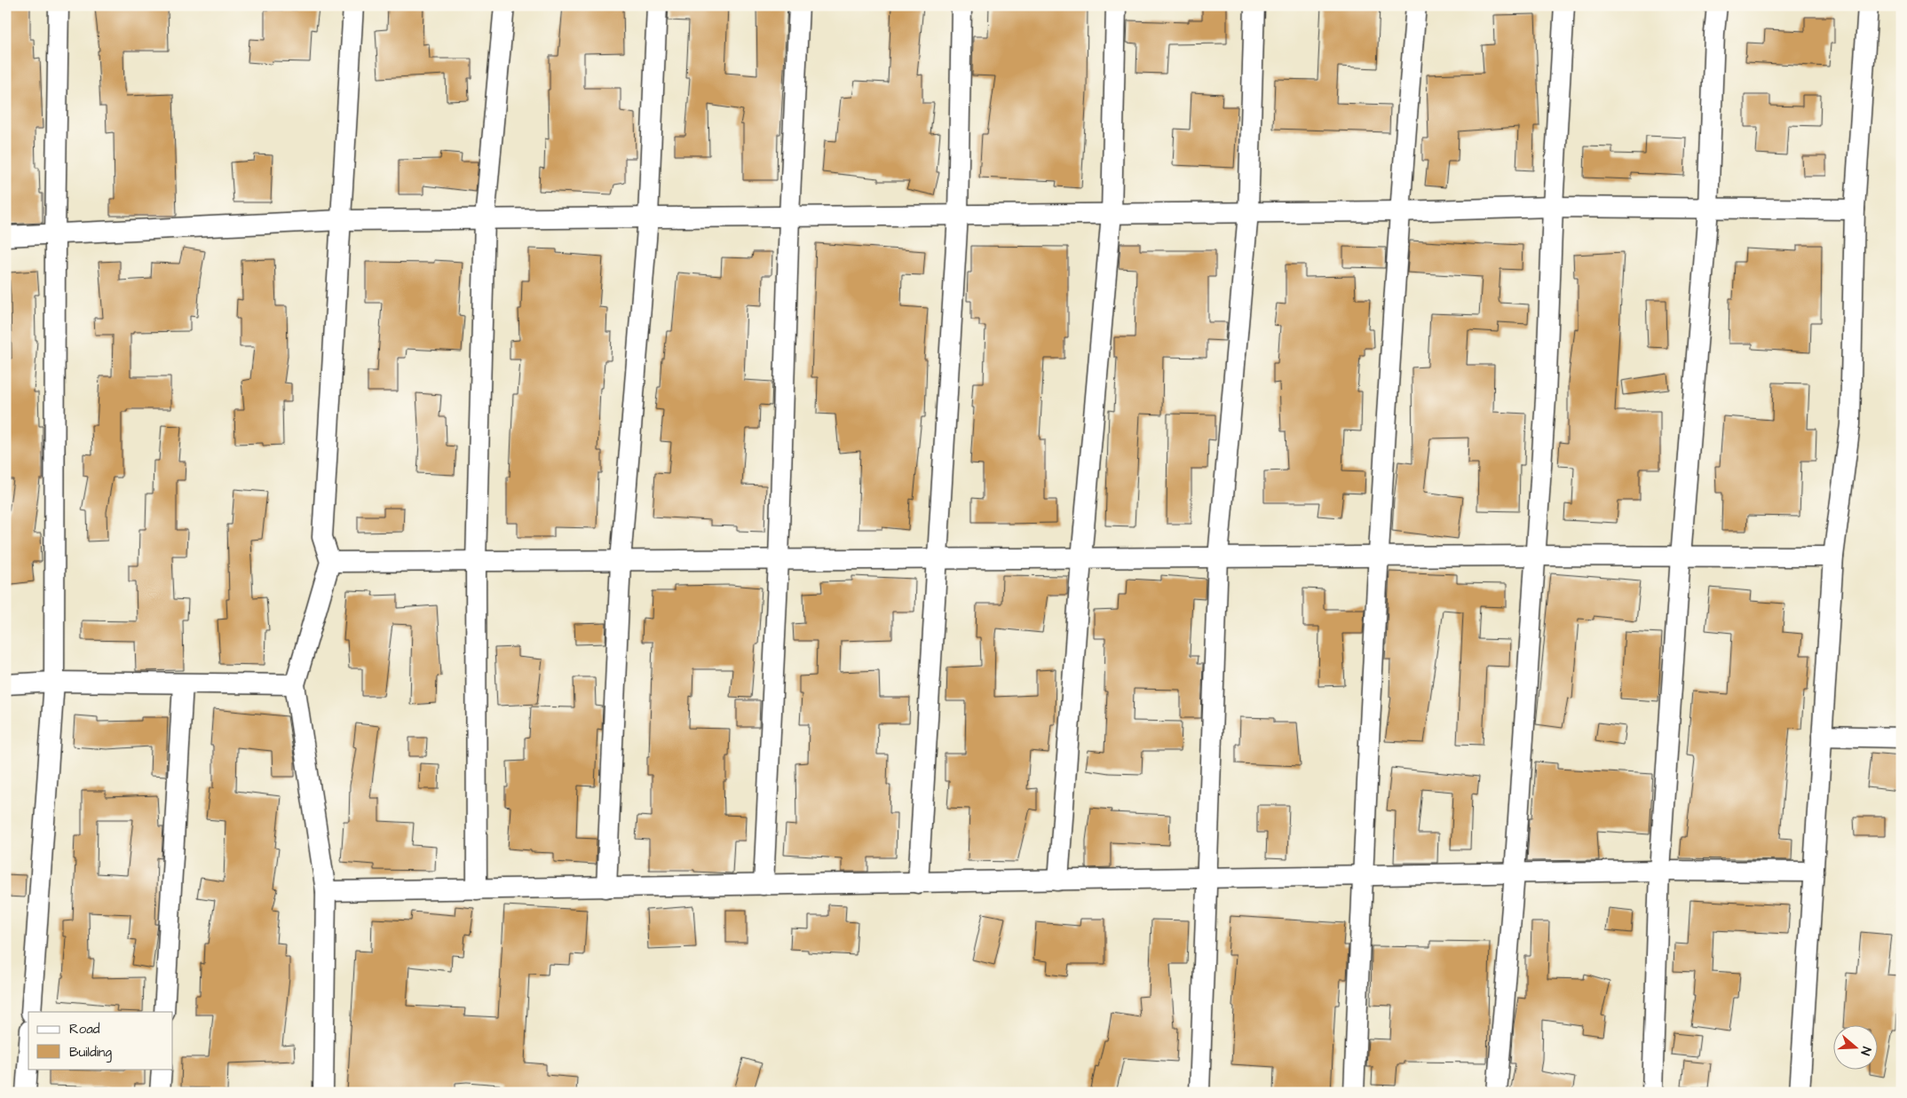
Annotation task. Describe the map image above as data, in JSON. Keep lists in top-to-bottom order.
{
  "legend": ["Road", "Building"],
  "north": "right"
}
